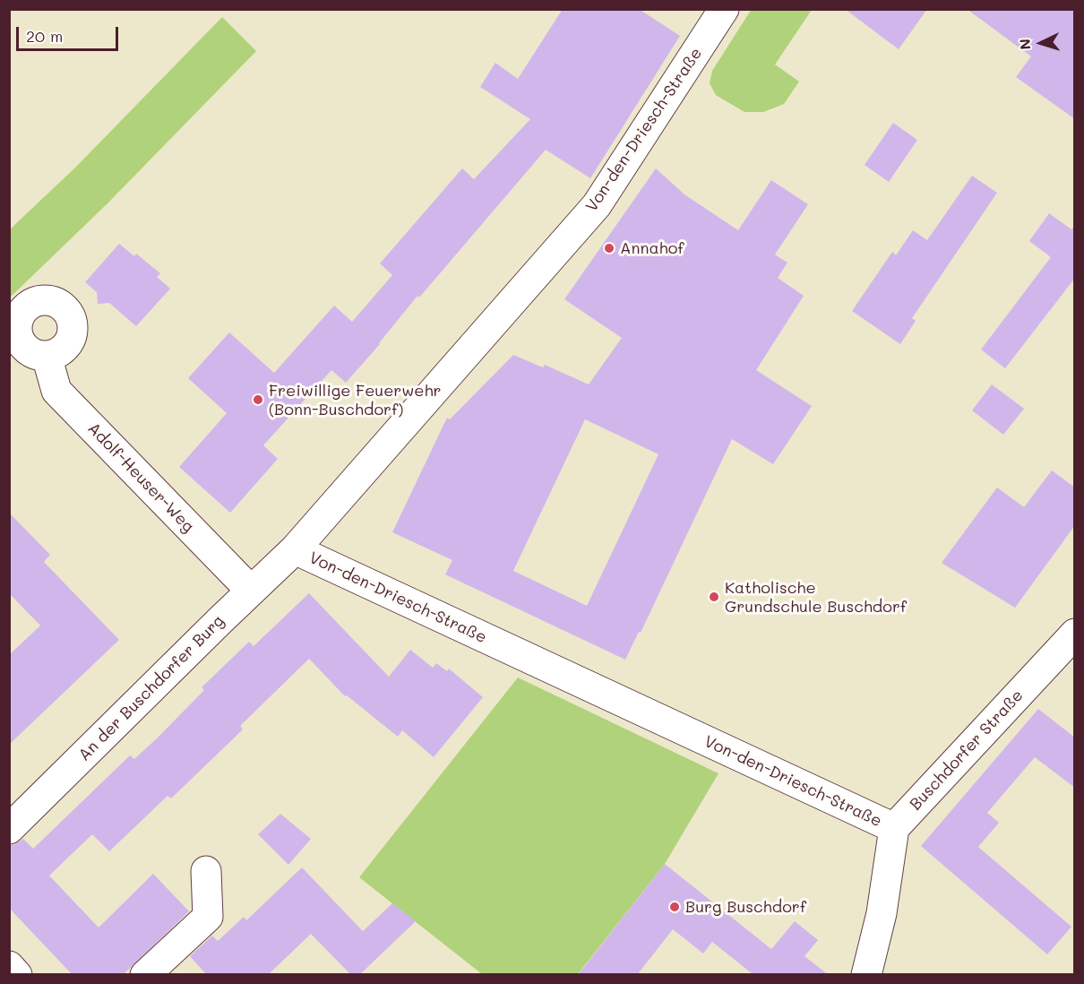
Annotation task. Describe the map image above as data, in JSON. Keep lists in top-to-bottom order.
{
  "streets": {
    "street": [
      "Von-den-Driesch-Straße",
      "Adolf-Heuser-Weg",
      "An der Buschdorfer Burg",
      "Buschdorfer Straße"
    ]
  },
  "crossings": [
    ["Von-den-Driesch-Straße", "An der Buschdorfer Burg"],
    ["Von-den-Driesch-Straße", "Buschdorfer Straße"],
    ["Adolf-Heuser-Weg", "An der Buschdorfer Burg"]
  ],
  "places": [
    "Annahof",
    "Freiwillige Feuerwehr (Bonn-Buschdorf)",
    "Katholische Grundschule Buschdorf",
    "Burg Buschdorf"
  ],
  "scale_bar": "20 m",
  "north": "left"
}
